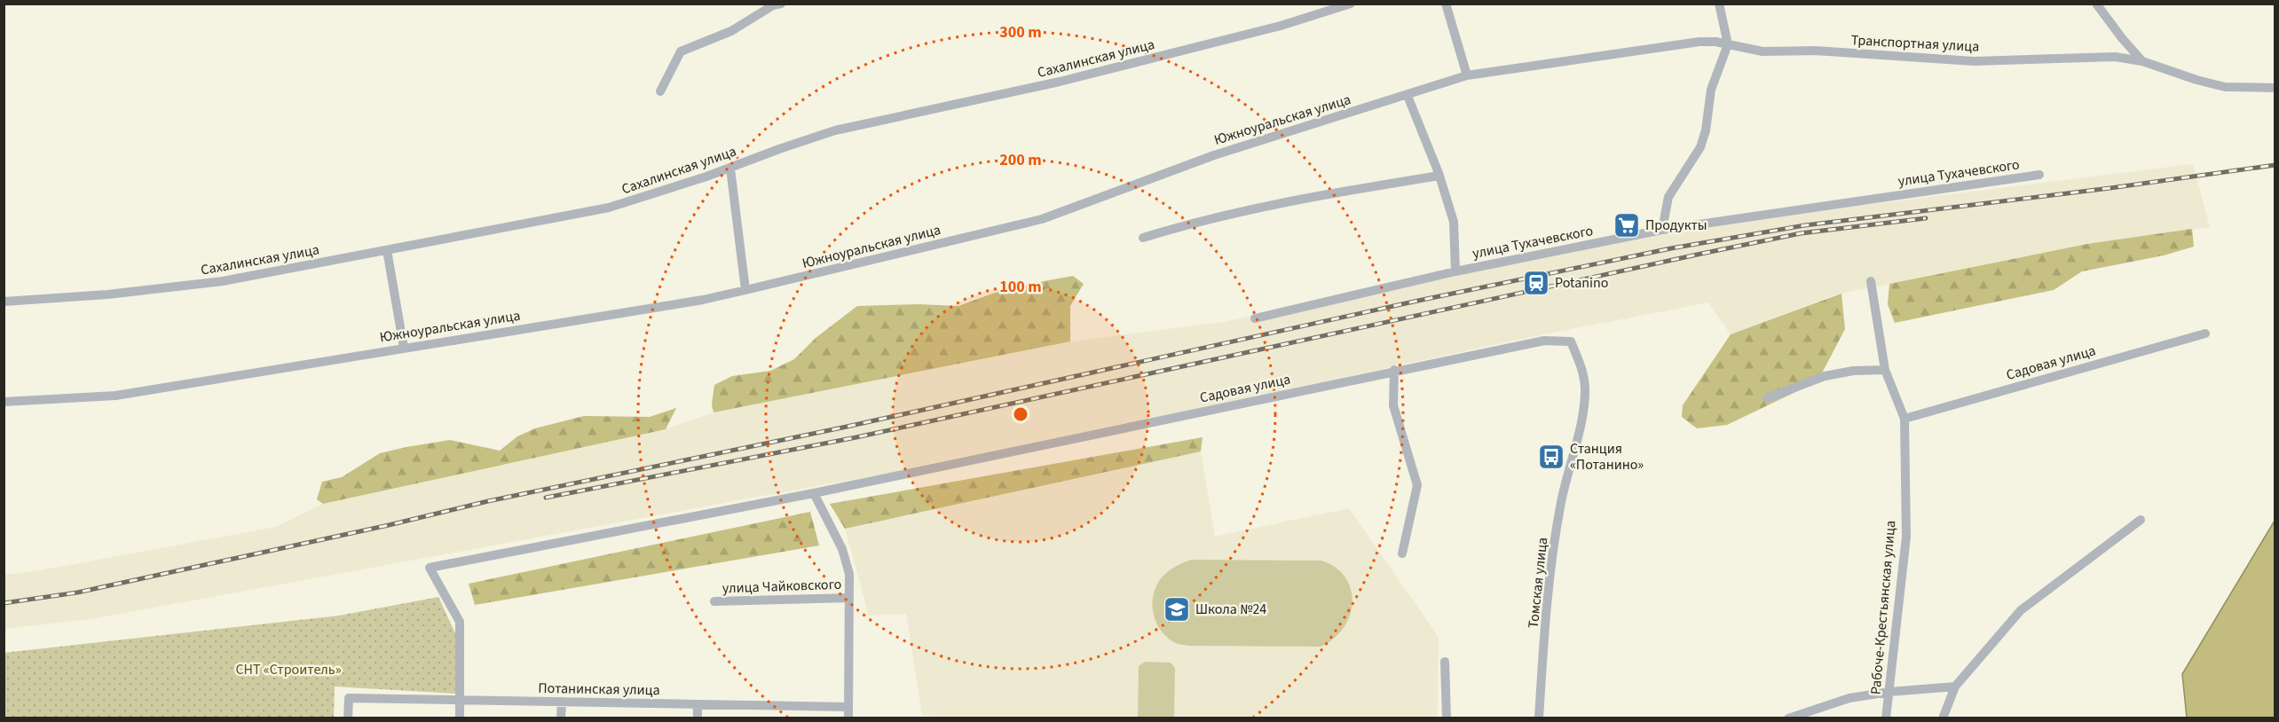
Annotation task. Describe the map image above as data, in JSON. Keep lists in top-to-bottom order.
{
  "streets": {
    "street": [
      "Транспортная улица",
      "Сахалинская улица",
      "Южноуральская улица",
      "улица Тухачевского",
      "Садовая улица",
      "Томская улица",
      "улица Чайковского",
      "Рабоче-Крестьянская улица",
      "Потанинская улица"
    ]
  },
  "crossings": [
    ["Транспортная улица", "Южноуральская улица"],
    ["Садовая улица", "Томская улица"],
    ["Садовая улица", "Рабоче-Крестьянская улица"],
    ["Садовая улица", "Потанинская улица"]
  ],
  "parks": ["СНТ «Строитель»"],
  "places": {
    "supermarket": ["Продукты"],
    "station": ["Potanino"],
    "bus stop": ["Станция «Потанино»"],
    "school or university": ["Школа №24"]
  },
  "rings": ["300 m", "200 m", "100 m"]
}
